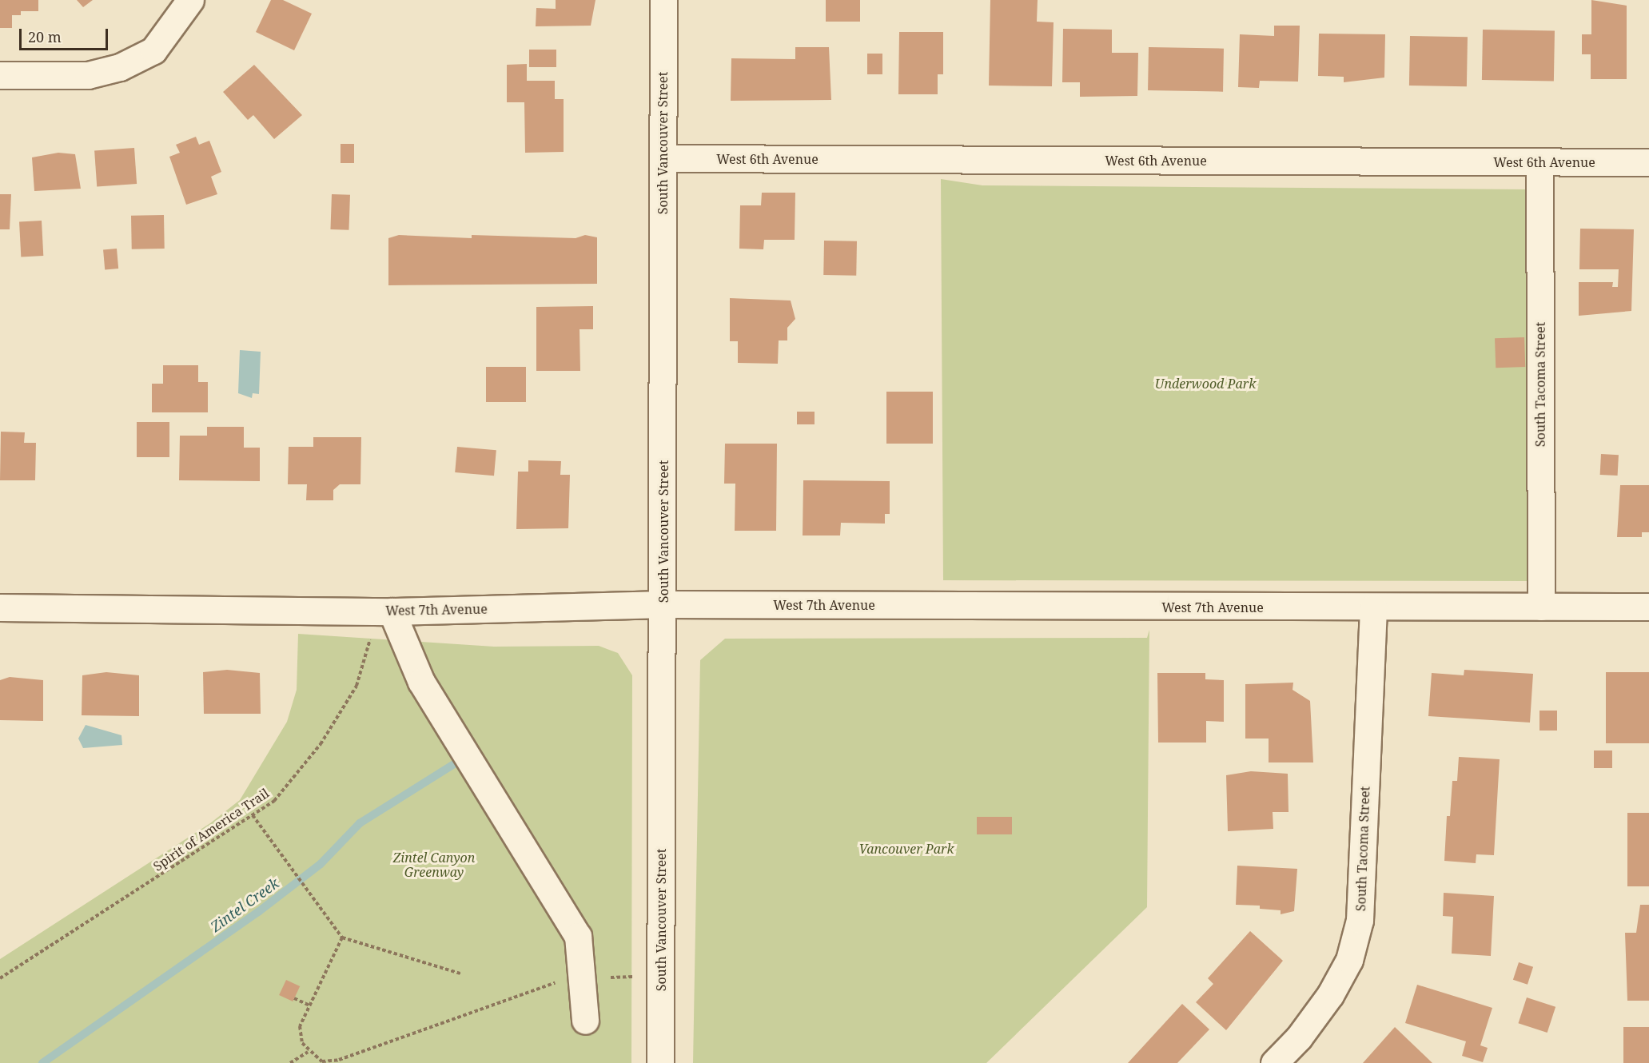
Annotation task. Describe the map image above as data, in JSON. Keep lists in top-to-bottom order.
{
  "streets": {
    "street": [
      "South Vancouver Street",
      "West 6th Avenue",
      "South Tacoma Street",
      "West 7th Avenue"
    ],
    "path": ["Spirit of America Trail"]
  },
  "crossings": [
    ["South Vancouver Street", "West 6th Avenue"],
    ["South Vancouver Street", "West 7th Avenue"],
    ["West 6th Avenue", "South Tacoma Street"],
    ["South Tacoma Street", "West 7th Avenue"],
    ["West 7th Avenue", "Spirit of America Trail"]
  ],
  "water": ["Zintel Creek"],
  "parks": ["Underwood Park", "Vancouver Park", "Zintel Canyon Greenway"],
  "scale_bar": "20 m"
}
